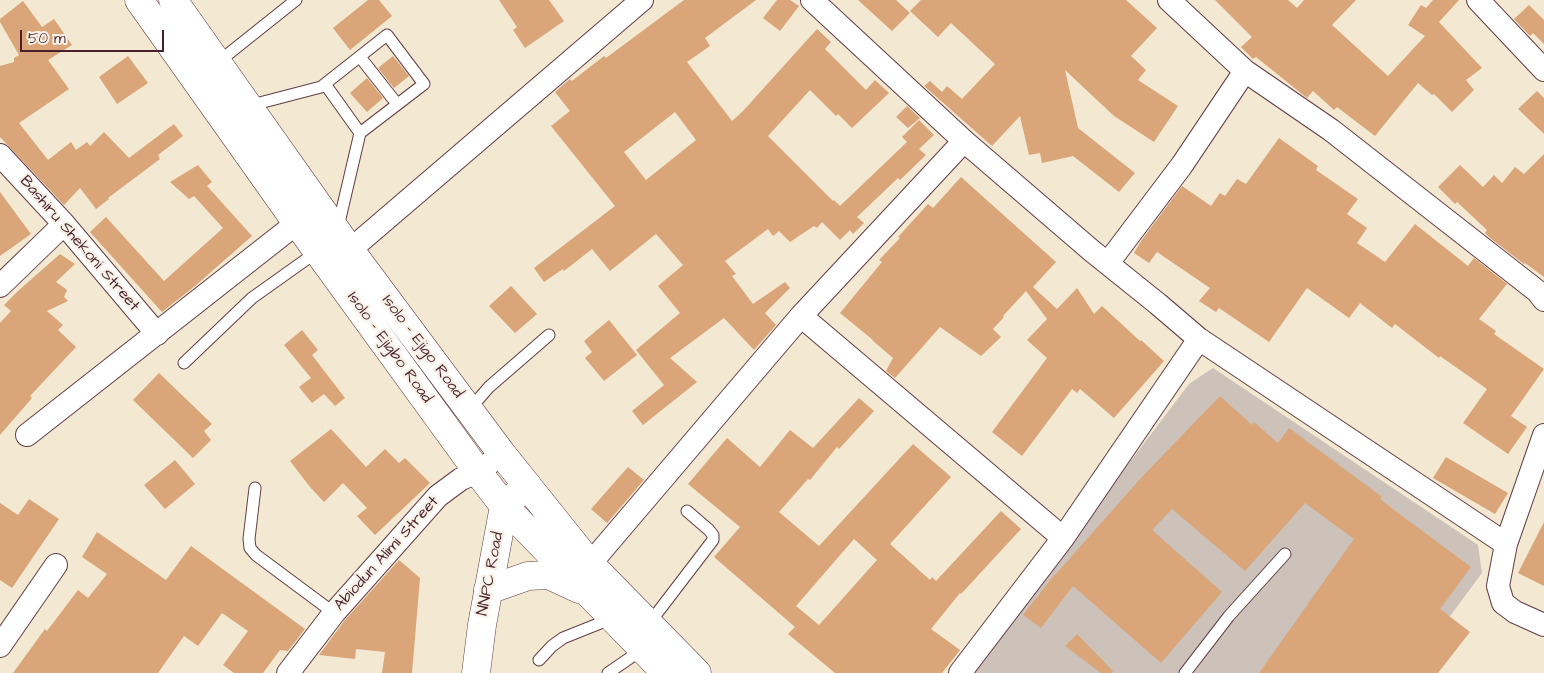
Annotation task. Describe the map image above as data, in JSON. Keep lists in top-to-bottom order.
{
  "streets": {
    "main road": ["Isolo - Ejigo Road", "Isolo - Ejigbo Road", "NNPC Road"],
    "street": ["Bashiru Shekoni Street", "Abiodun Alimi Street"]
  },
  "crossings": [
    ["Isolo - Ejigo Road", "Isolo - Ejigbo Road"],
    ["Isolo - Ejigo Road", "Abiodun Alimi Street"],
    ["Isolo - Ejigbo Road", "Abiodun Alimi Street"],
    ["Isolo - Ejigbo Road", "NNPC Road"]
  ],
  "scale_bar": "50 m"
}
